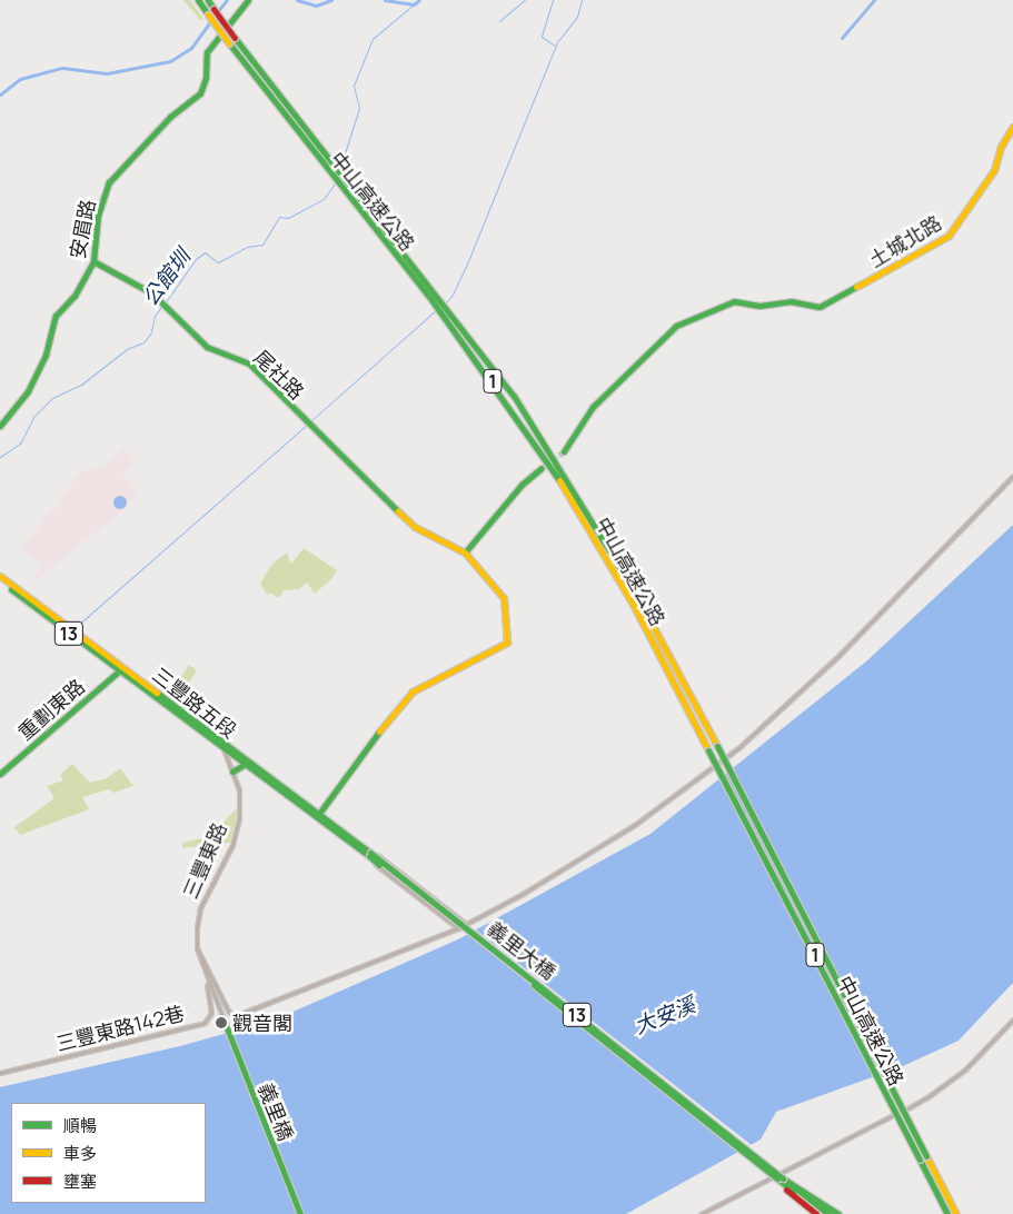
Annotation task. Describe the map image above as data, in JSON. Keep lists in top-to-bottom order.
{
  "streets": {
    "main road": [
      "中山高速公路",
      "安眉路",
      "土城北路",
      "尾社路",
      "1",
      "13",
      "三豐路五段",
      "重劃東路",
      "義里大橋",
      "義里橋"
    ],
    "street": ["三豐東路", "三豐東路142巷"]
  },
  "crossings": [
    ["安眉路", "尾社路"],
    ["13", "義里大橋"],
    ["三豐路五段", "重劃東路"],
    ["三豐路五段", "三豐東路"],
    ["三豐路五段", "義里大橋"],
    ["三豐東路", "三豐東路142巷"],
    ["三豐東路", "義里橋"]
  ],
  "water": ["公館圳", "大安溪"],
  "places": ["觀音閣"],
  "legend": ["順暢", "車多", "壅塞"]
}
